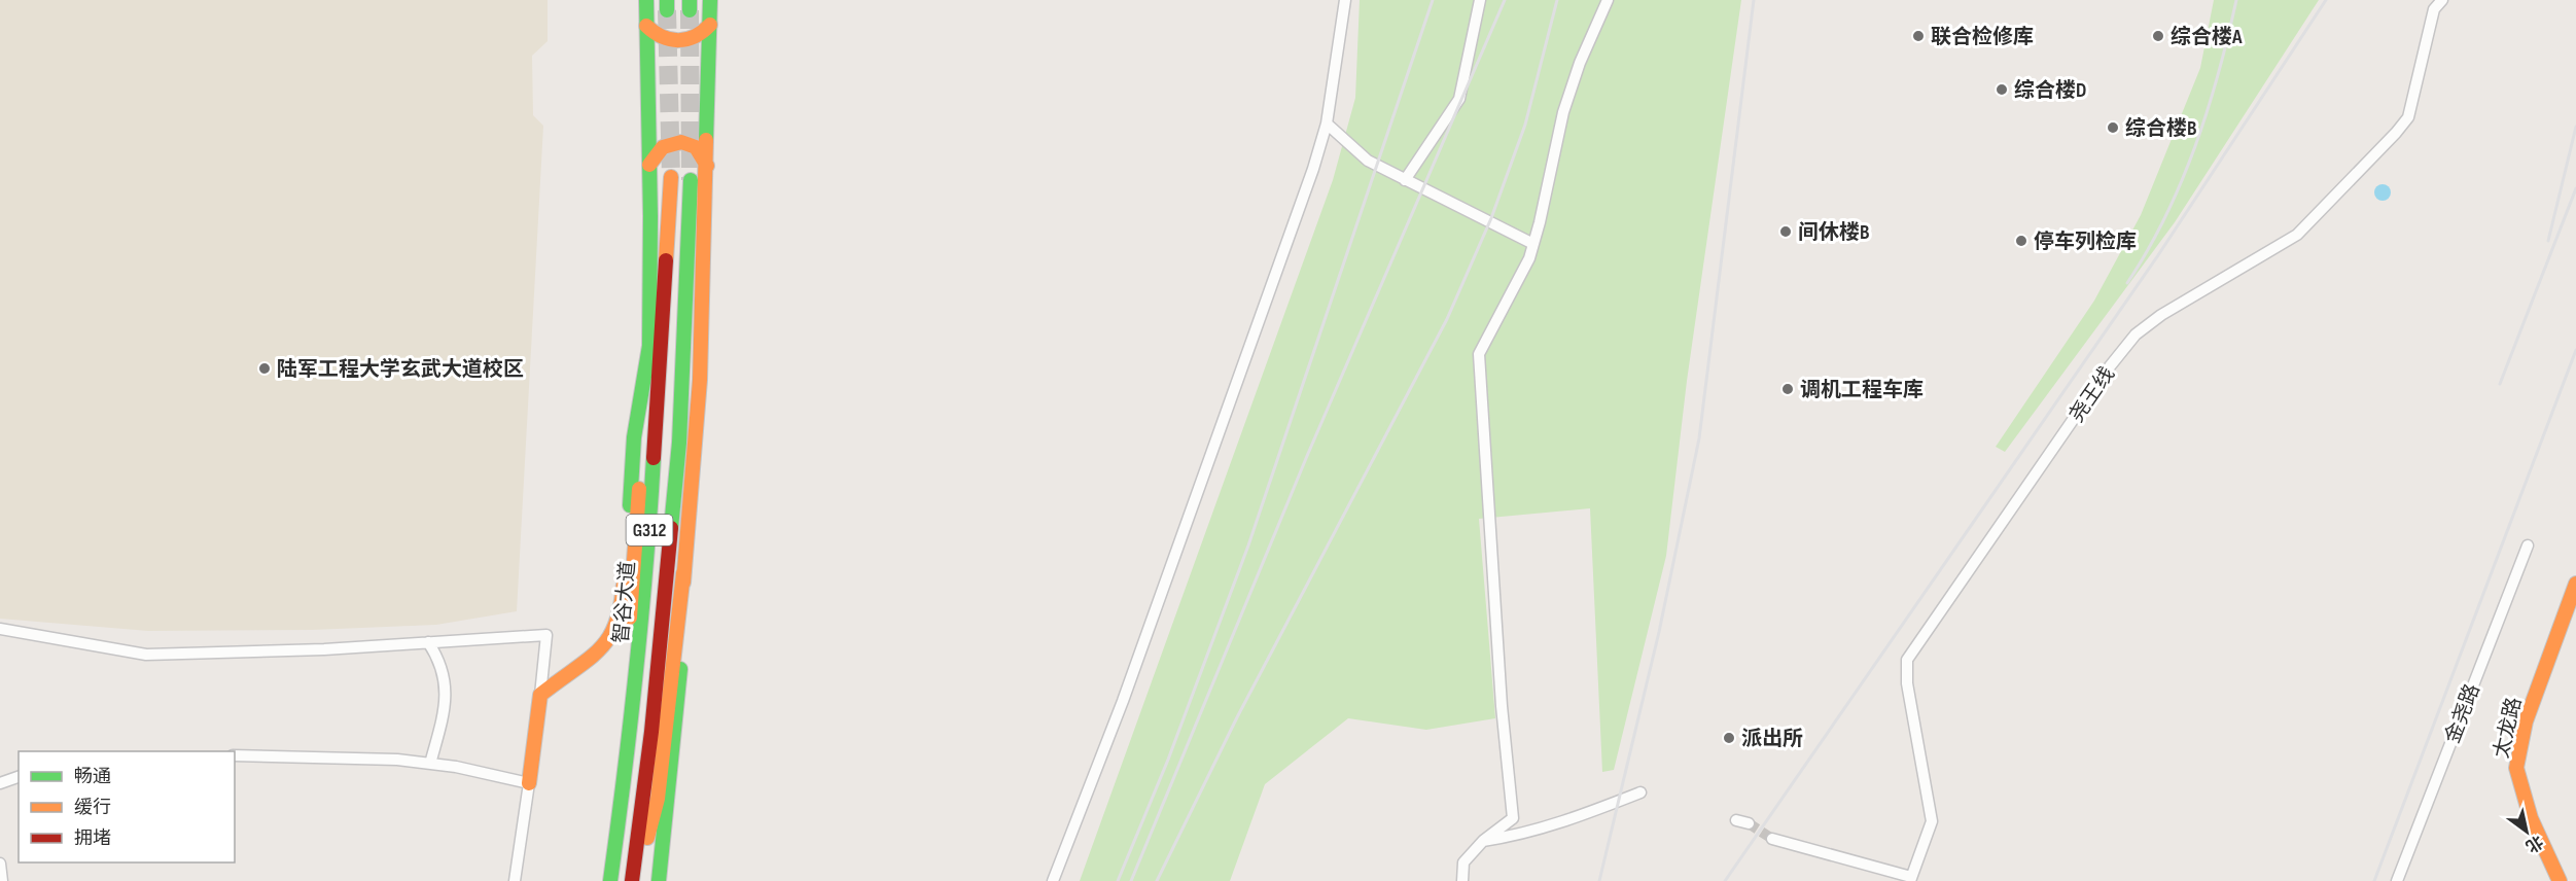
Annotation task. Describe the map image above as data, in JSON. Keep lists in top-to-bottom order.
{
  "streets": {
    "main road": ["G312", "智谷大道", "太龙路"],
    "street": ["尧王线", "金尧路"]
  },
  "places": [
    "联合检修库",
    "综合楼A",
    "综合楼D",
    "综合楼B",
    "间休楼B",
    "停车列检库",
    "陆军工程大学玄武大道校区",
    "调机工程车库",
    "派出所"
  ],
  "legend": ["畅通", "缓行", "拥堵"],
  "north": "bottom right"
}
